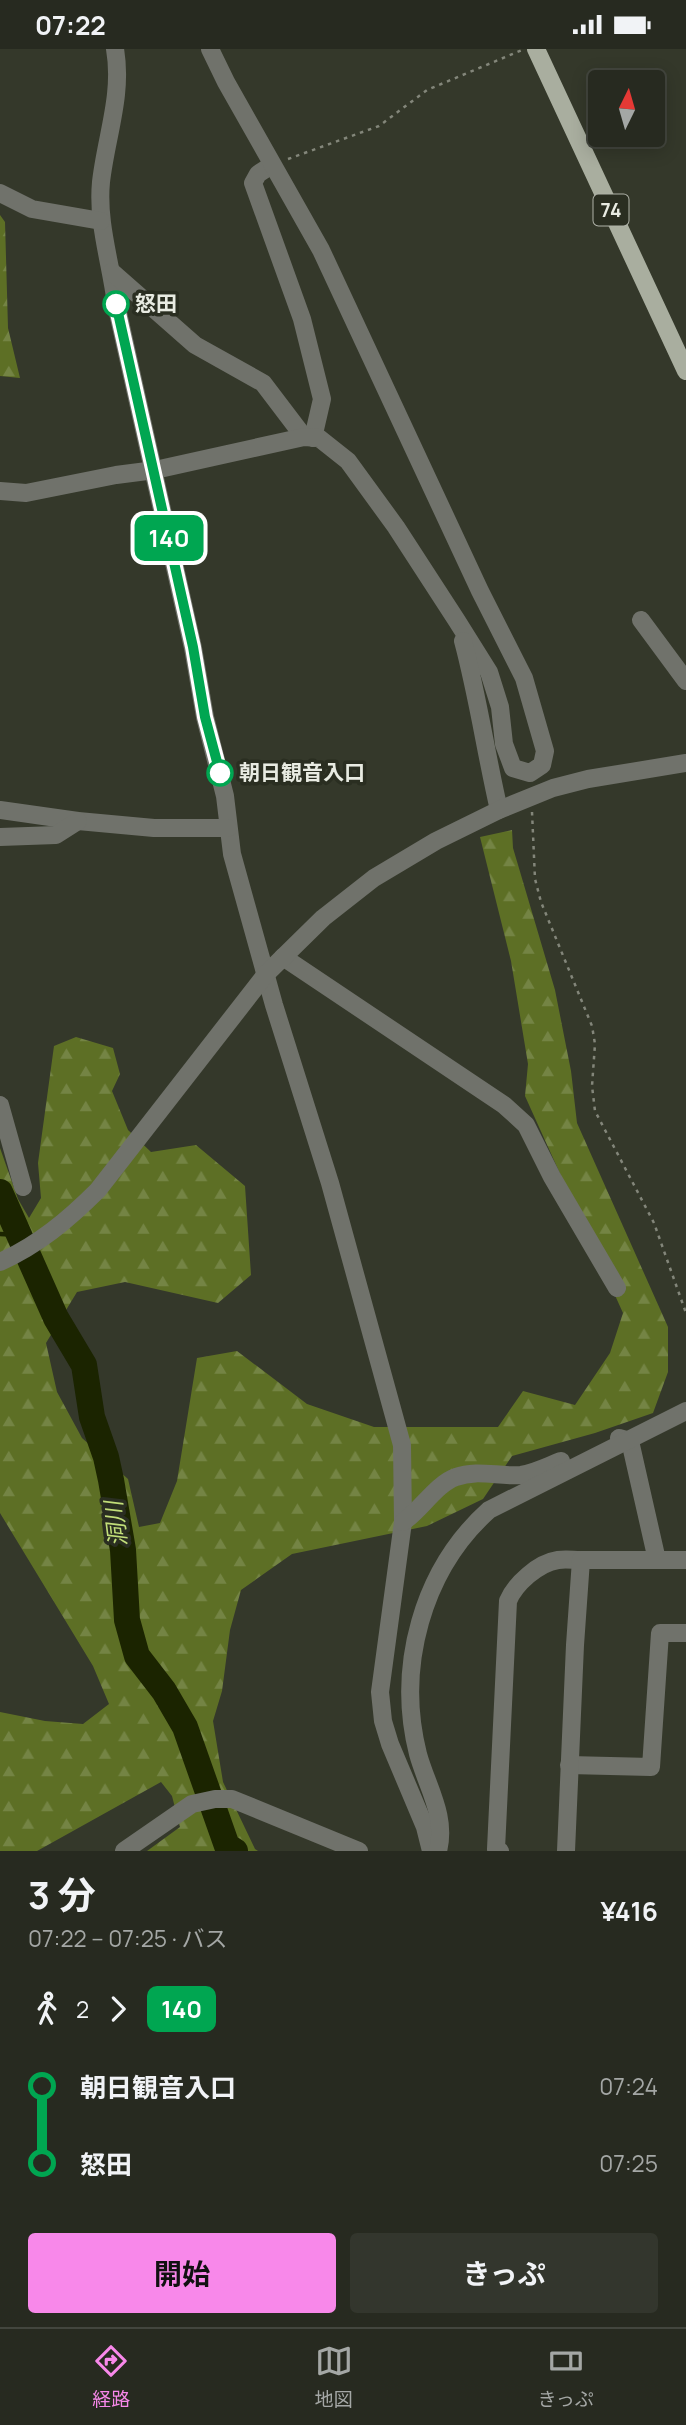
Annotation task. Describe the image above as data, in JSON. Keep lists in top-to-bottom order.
{
  "streets": {
    "main road": ["74"]
  },
  "water": ["洞川"],
  "places": ["怒田", "朝日観音入口"],
  "lines": ["bus line 140"],
  "north": "top",
  "page": {
    "status": "07:22",
    "on_map": "140",
    "heading": ["3 分", "07:22 – 07:25 · バス", "¥416"],
    "legs": ["2", "140"],
    "list": [
      {
        "name": "朝日観音入口",
        "value": "07:24"
      },
      {
        "name": "怒田",
        "value": "07:25"
      }
    ],
    "buttons": ["開始", "きっぷ"],
    "tabs": ["経路", "地図", "きっぷ"]
  }
}
